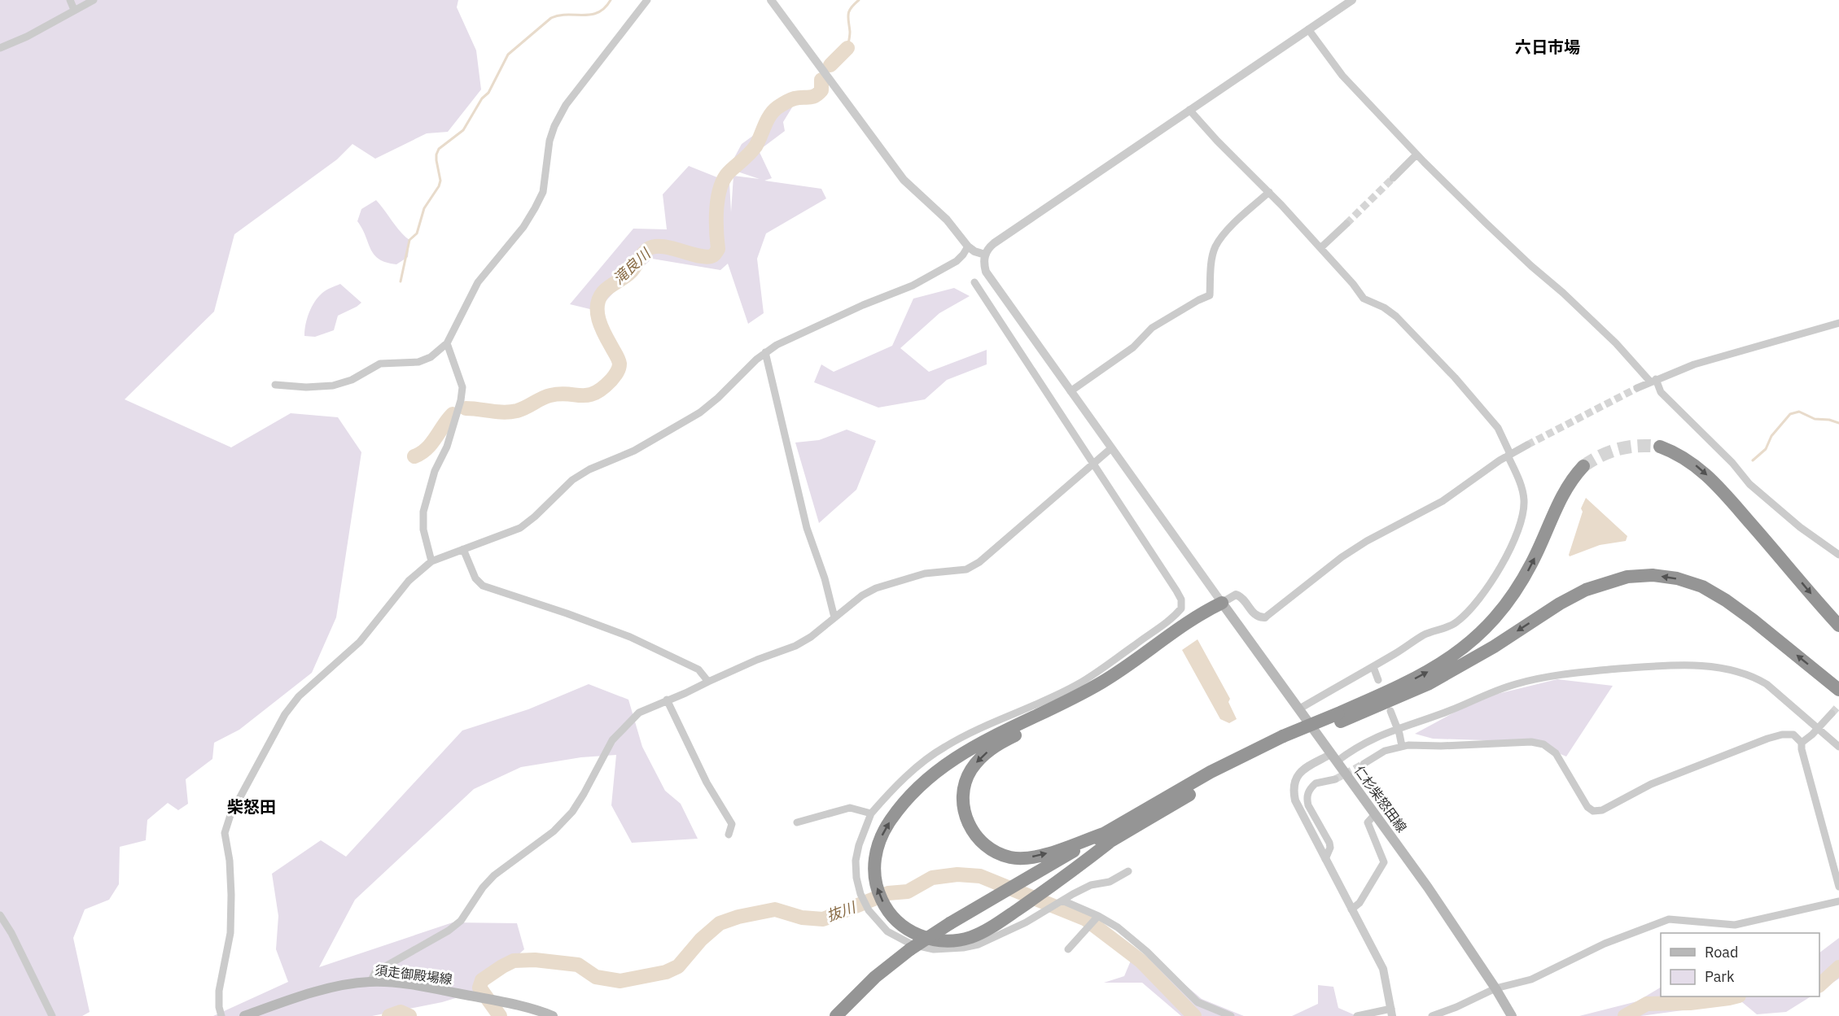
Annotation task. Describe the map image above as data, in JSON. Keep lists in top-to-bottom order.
{
  "streets": {
    "main road": ["仁杉柴怒田線", "須走御殿場線"]
  },
  "districts": ["六日市場", "柴怒田"],
  "water": ["滝良川", "抜川"],
  "legend": ["Road", "Park"]
}
